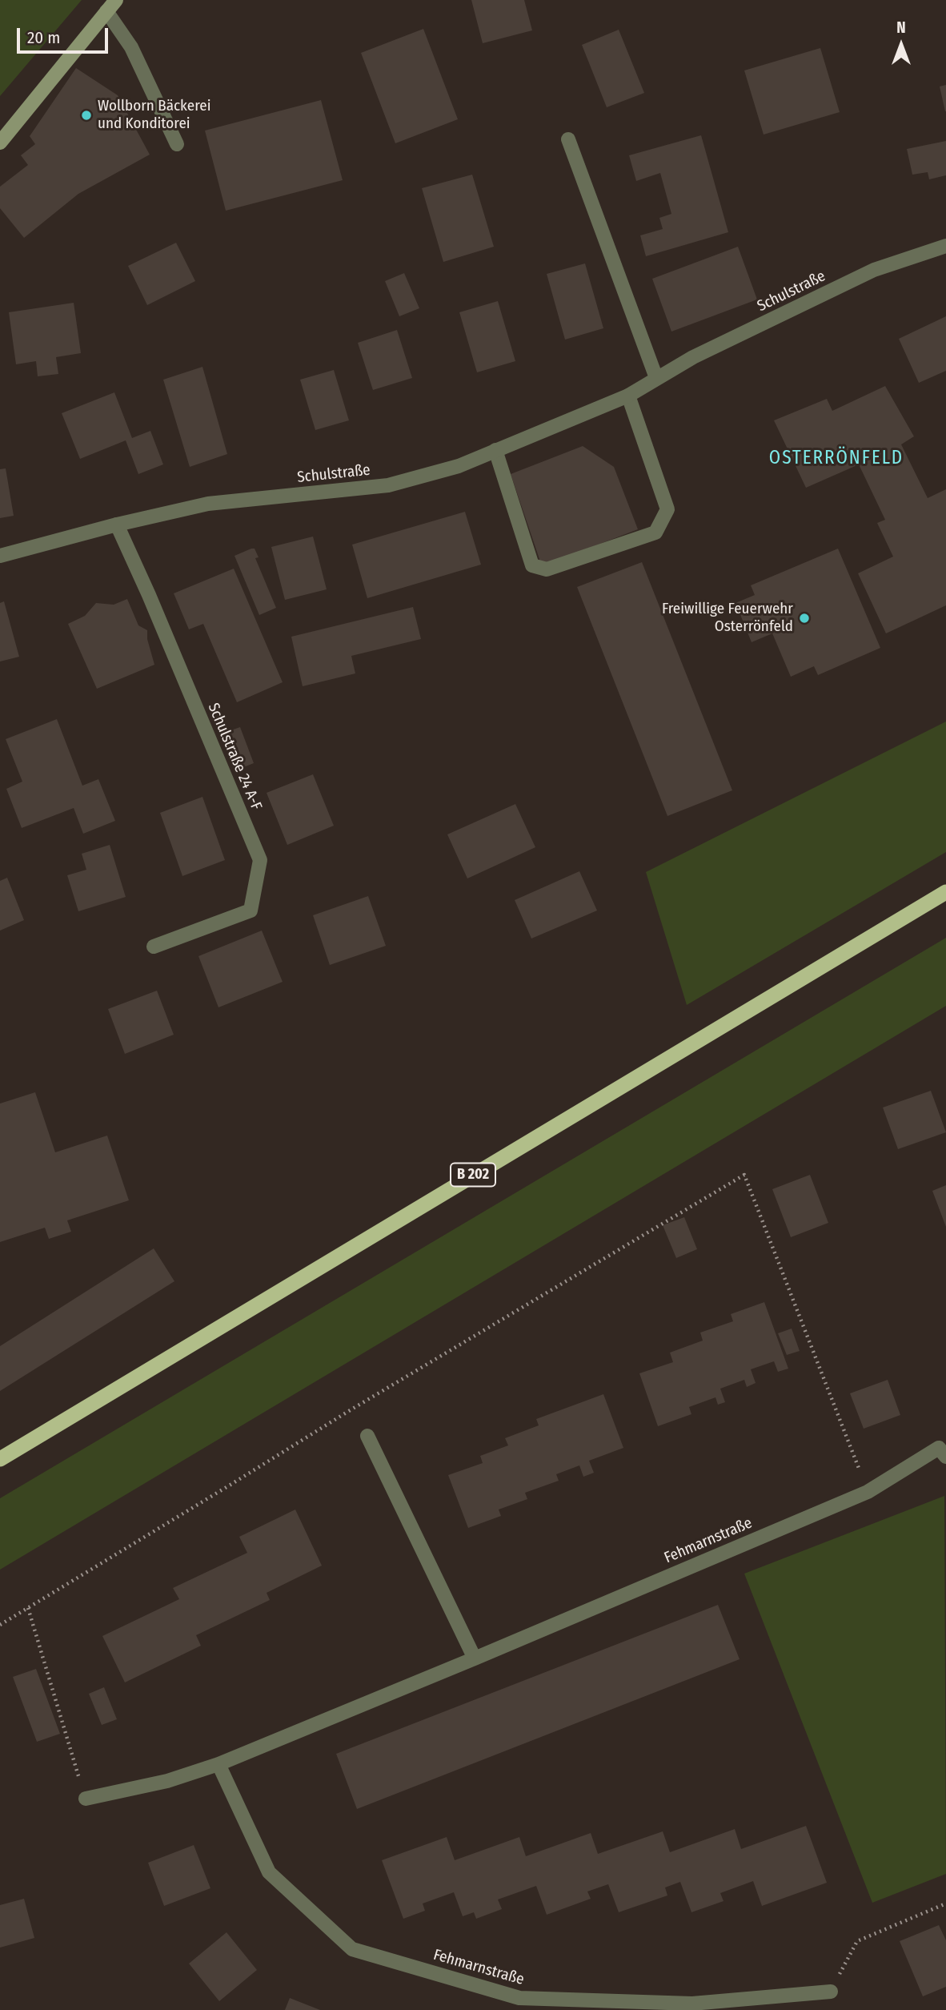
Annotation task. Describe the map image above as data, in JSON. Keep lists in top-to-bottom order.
{
  "streets": {
    "highway": ["B 202"],
    "street": ["Schulstraße", "Schulstraße 24 A-F", "Fehmarnstraße"]
  },
  "crossings": [
    ["Schulstraße", "Schulstraße 24 A-F"]
  ],
  "districts": ["OSTERRÖNFELD"],
  "places": ["Wollborn Bäckerei und Konditorei", "Freiwillige Feuerwehr Osterrönfeld"],
  "scale_bar": "20 m",
  "north": "top"
}
